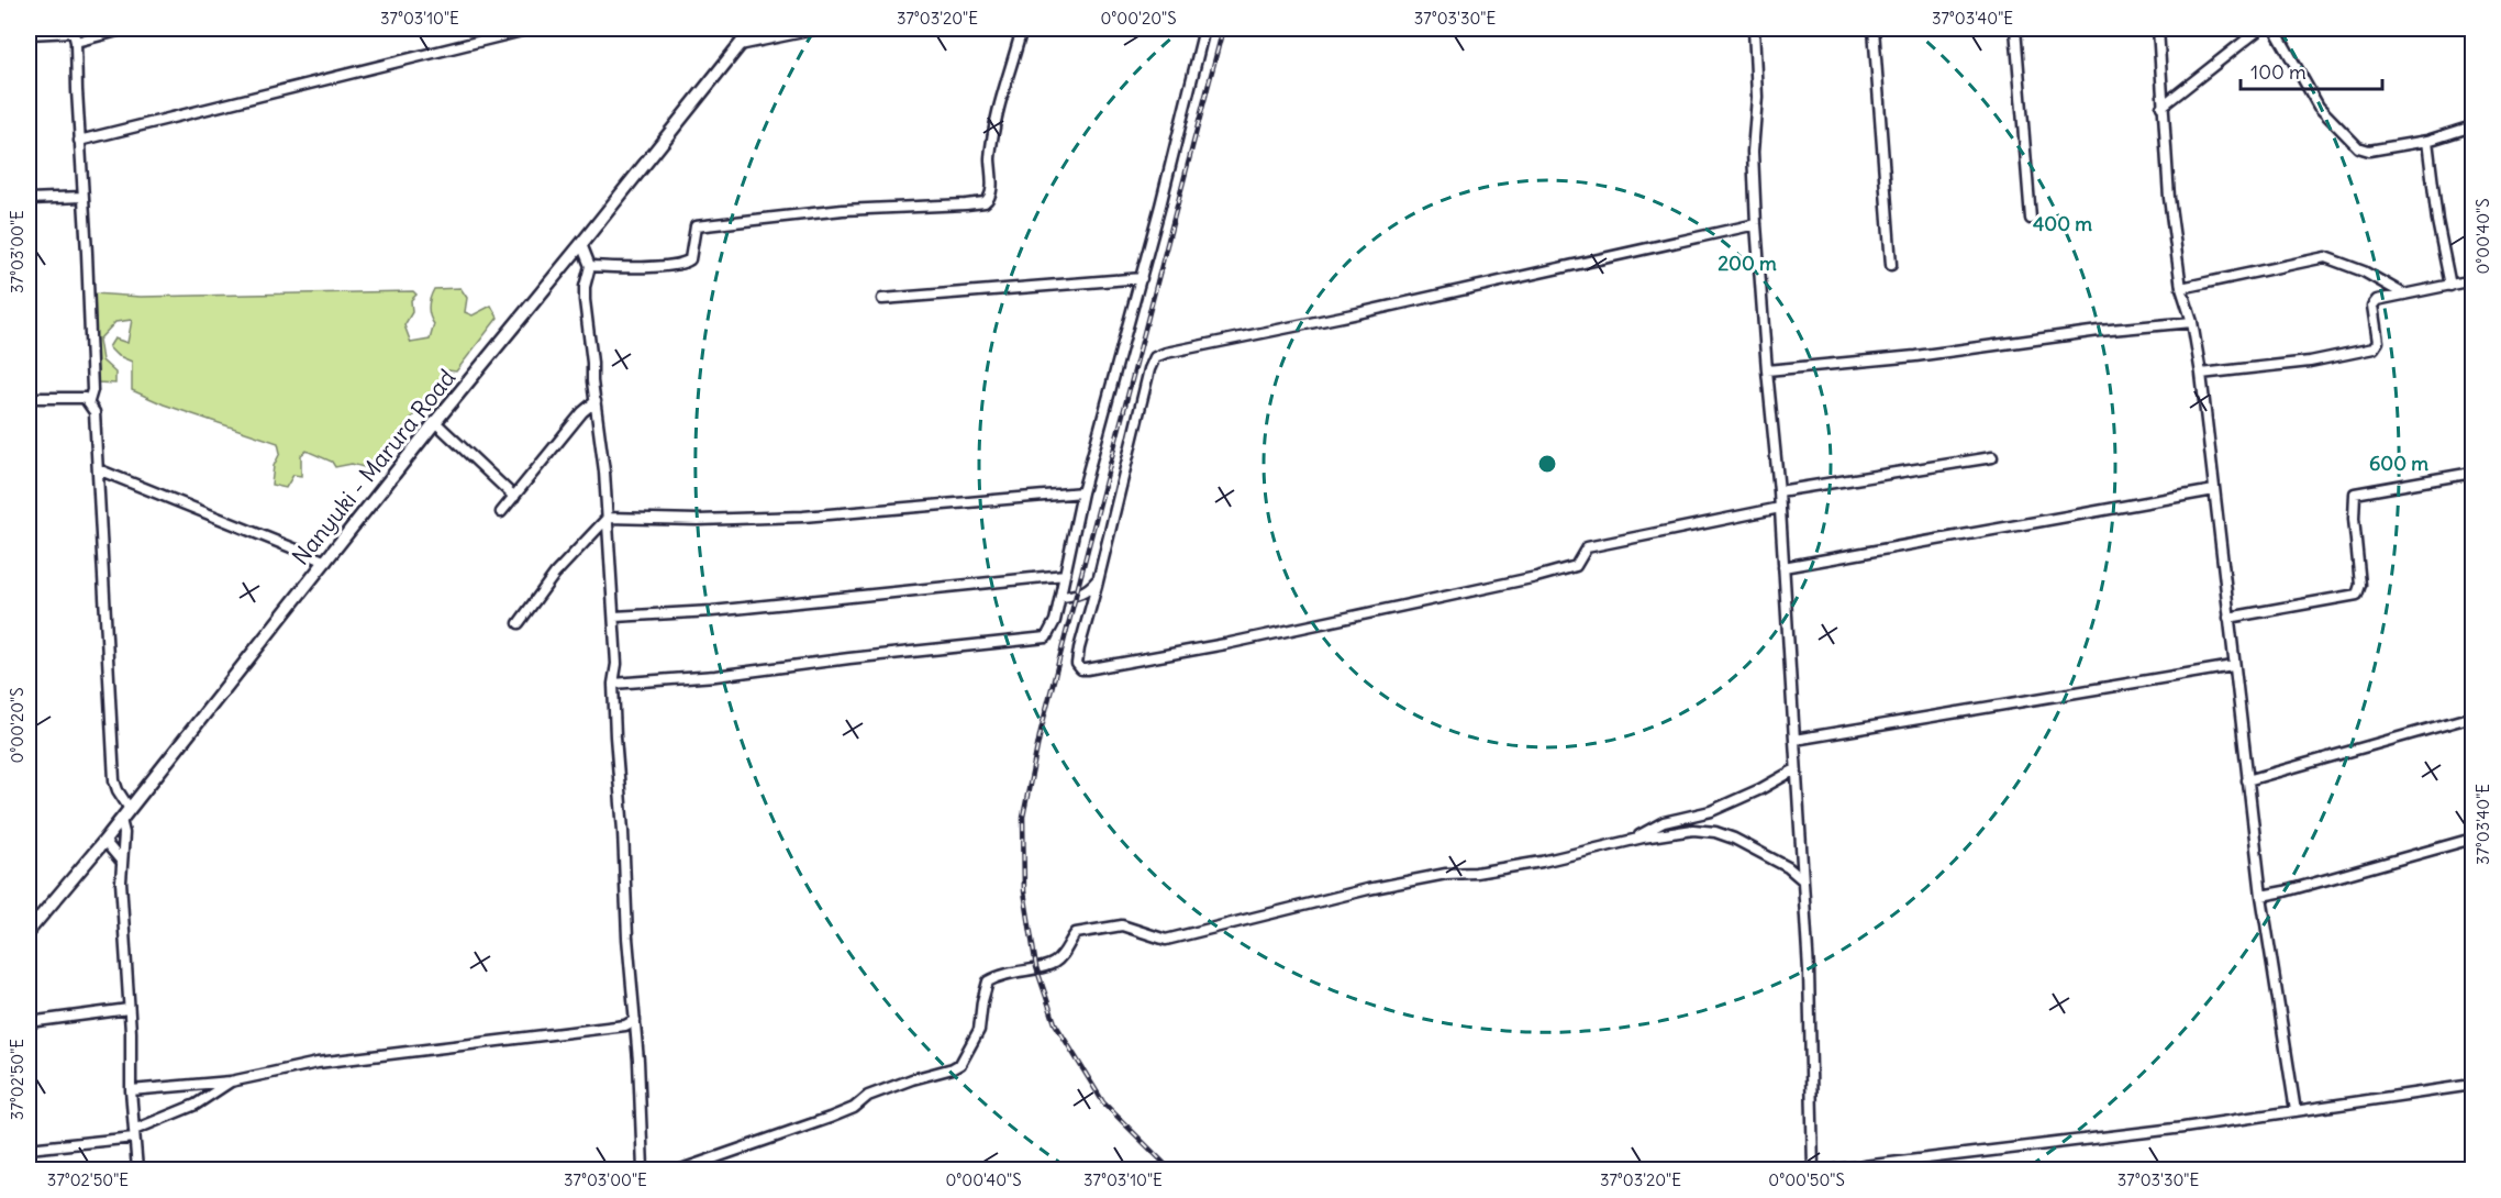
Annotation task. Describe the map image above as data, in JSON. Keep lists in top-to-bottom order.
{
  "streets": {
    "street": ["Nanyuki - Marura Road"]
  },
  "scale_bar": "100 m",
  "coordinates": [
    "37°03'10\"E",
    "37°03'20\"E",
    "0°00'20\"S",
    "37°03'30\"E",
    "37°03'40\"E",
    "0°00'40\"S",
    "37°03'00\"E",
    "37°02'50\"E",
    "0°00'50\"S"
  ],
  "rings": ["400 m", "200 m", "600 m"]
}
